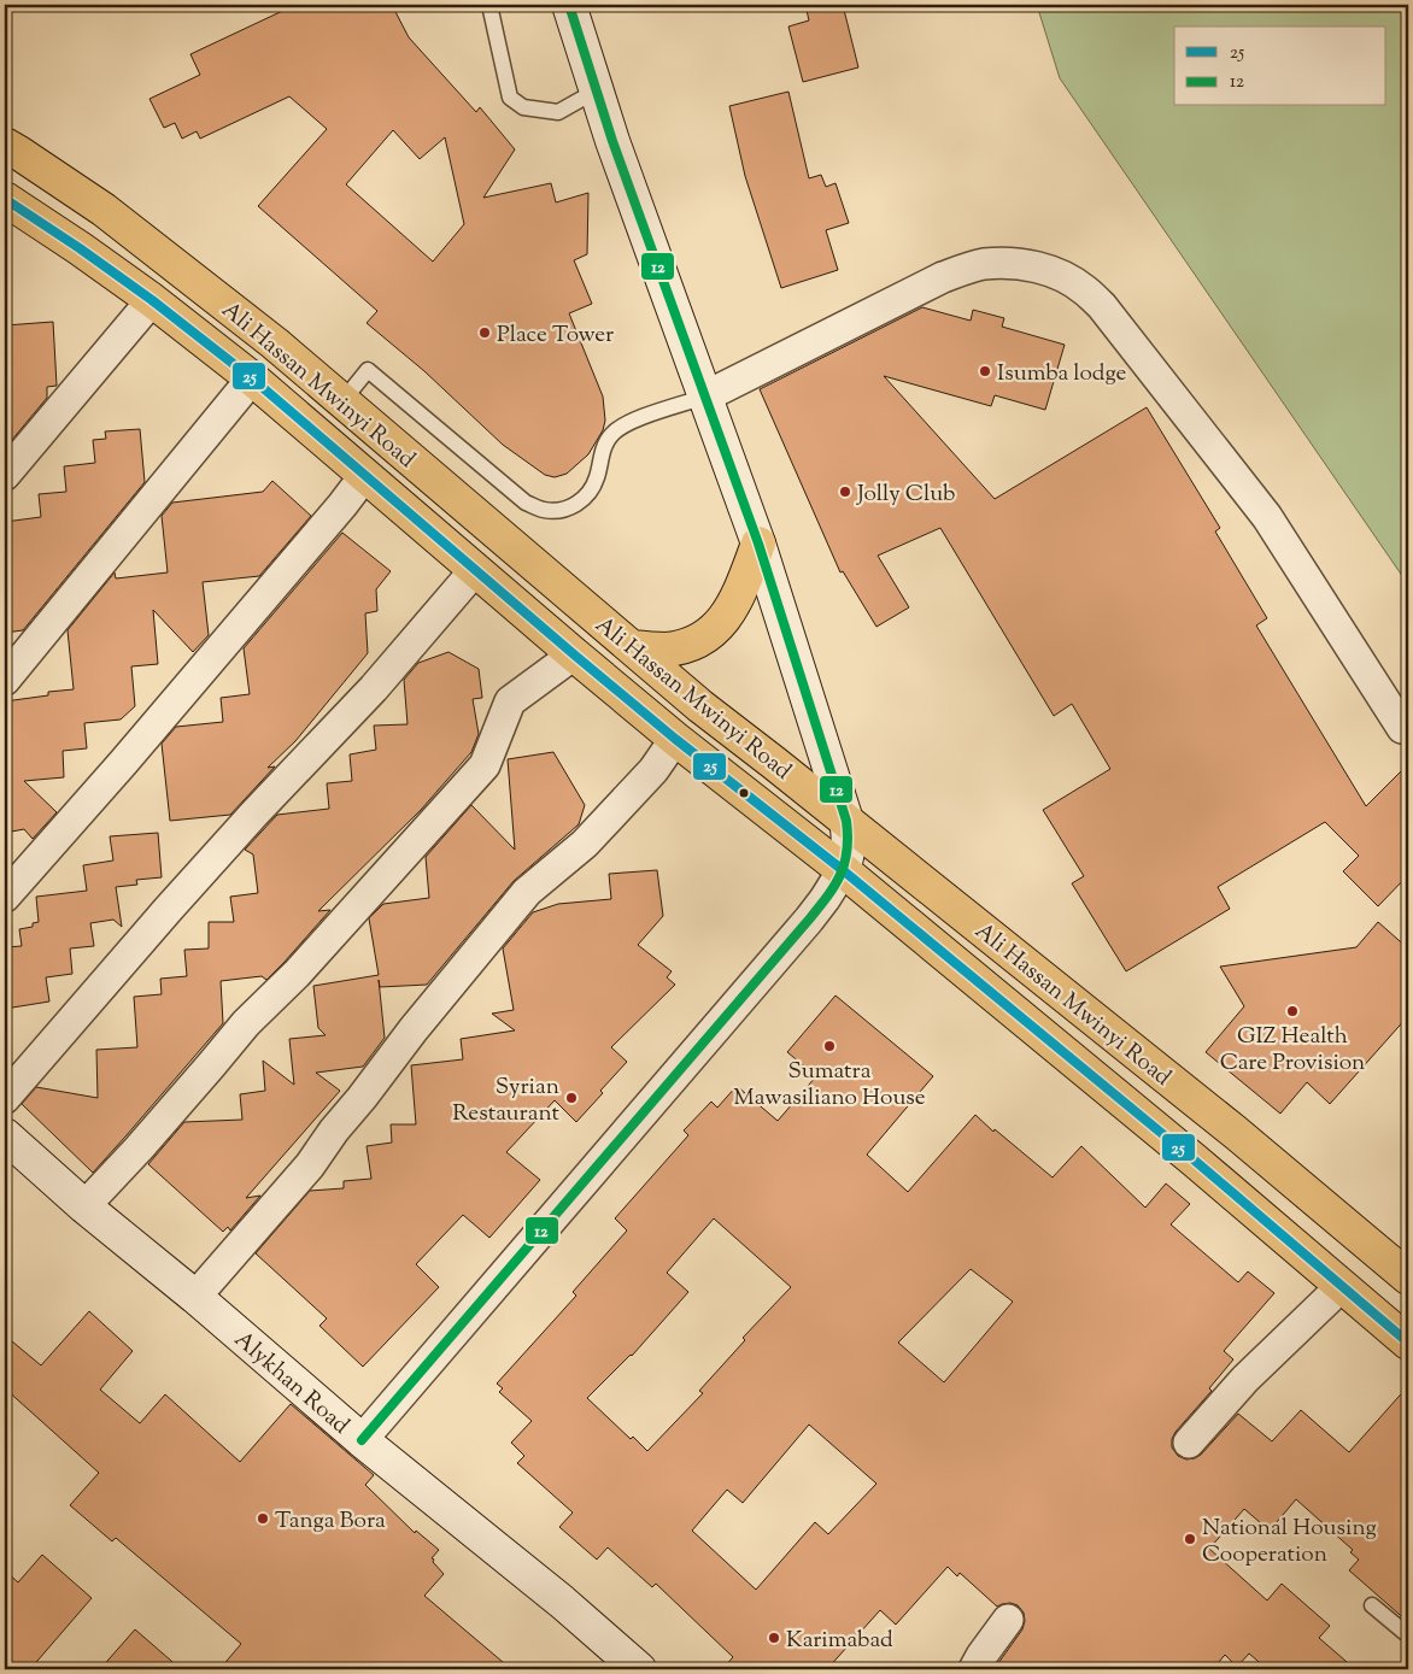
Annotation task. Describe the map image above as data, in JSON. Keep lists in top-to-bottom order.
{
  "streets": {
    "highway": ["Ali Hassan Mwinyi Road"],
    "main road": ["Alykhan Road"]
  },
  "places": [
    "Place Tower",
    "Isumba lodge",
    "Jolly Club",
    "GIZ Health Care Provision",
    "Sumatra Mawasiliano House",
    "Syrian Restaurant",
    "Tanga Bora",
    "National Housing Cooperation",
    "Karimabad"
  ],
  "lines": ["transit line 12", "transit line 25"],
  "legend": ["25", "12"]
}
